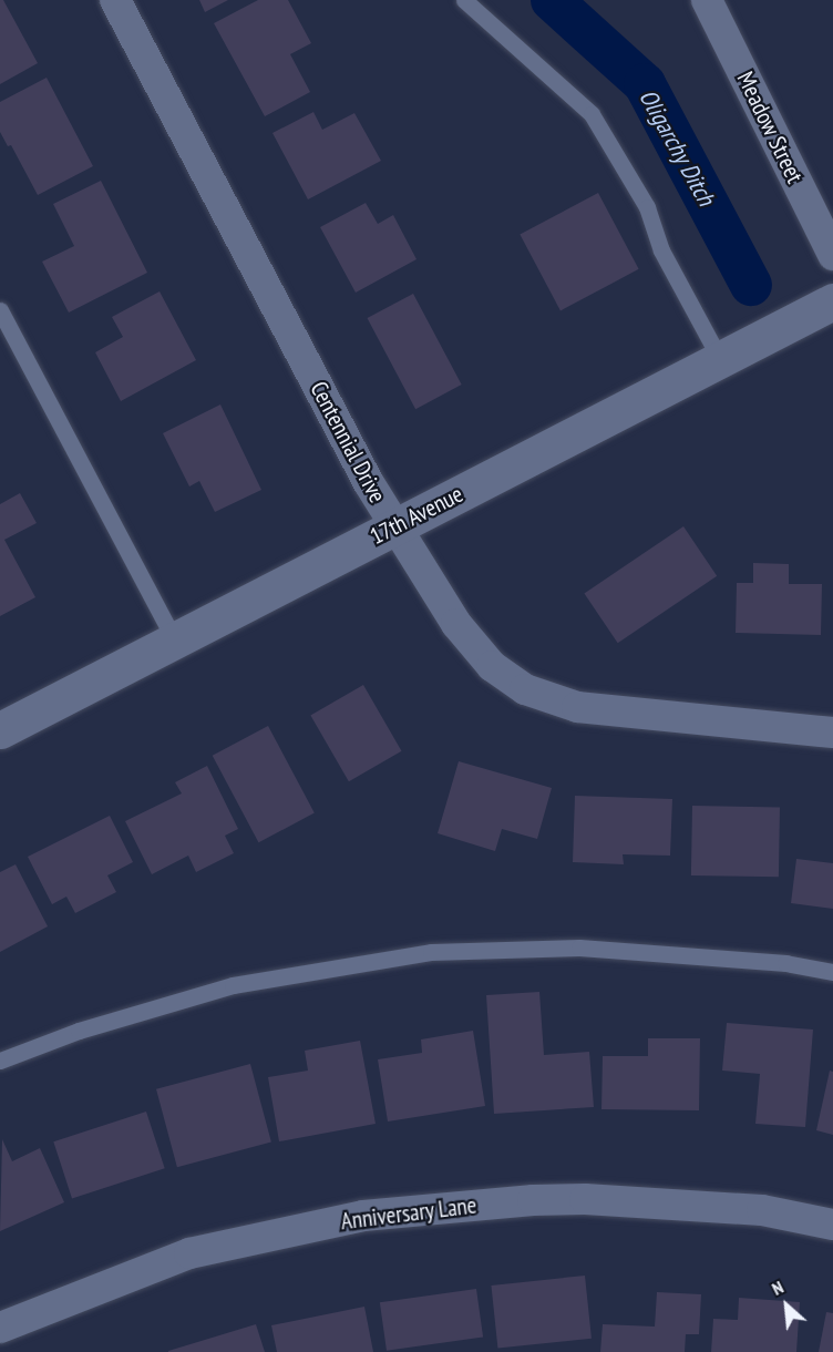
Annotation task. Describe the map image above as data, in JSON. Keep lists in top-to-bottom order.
{
  "streets": {
    "main road": ["17th Avenue"],
    "street": ["Meadow Street", "Centennial Drive", "Anniversary Lane"]
  },
  "crossings": [
    ["Centennial Drive", "17th Avenue"]
  ],
  "water": ["Oligarchy Ditch"],
  "north": "top left"
}
